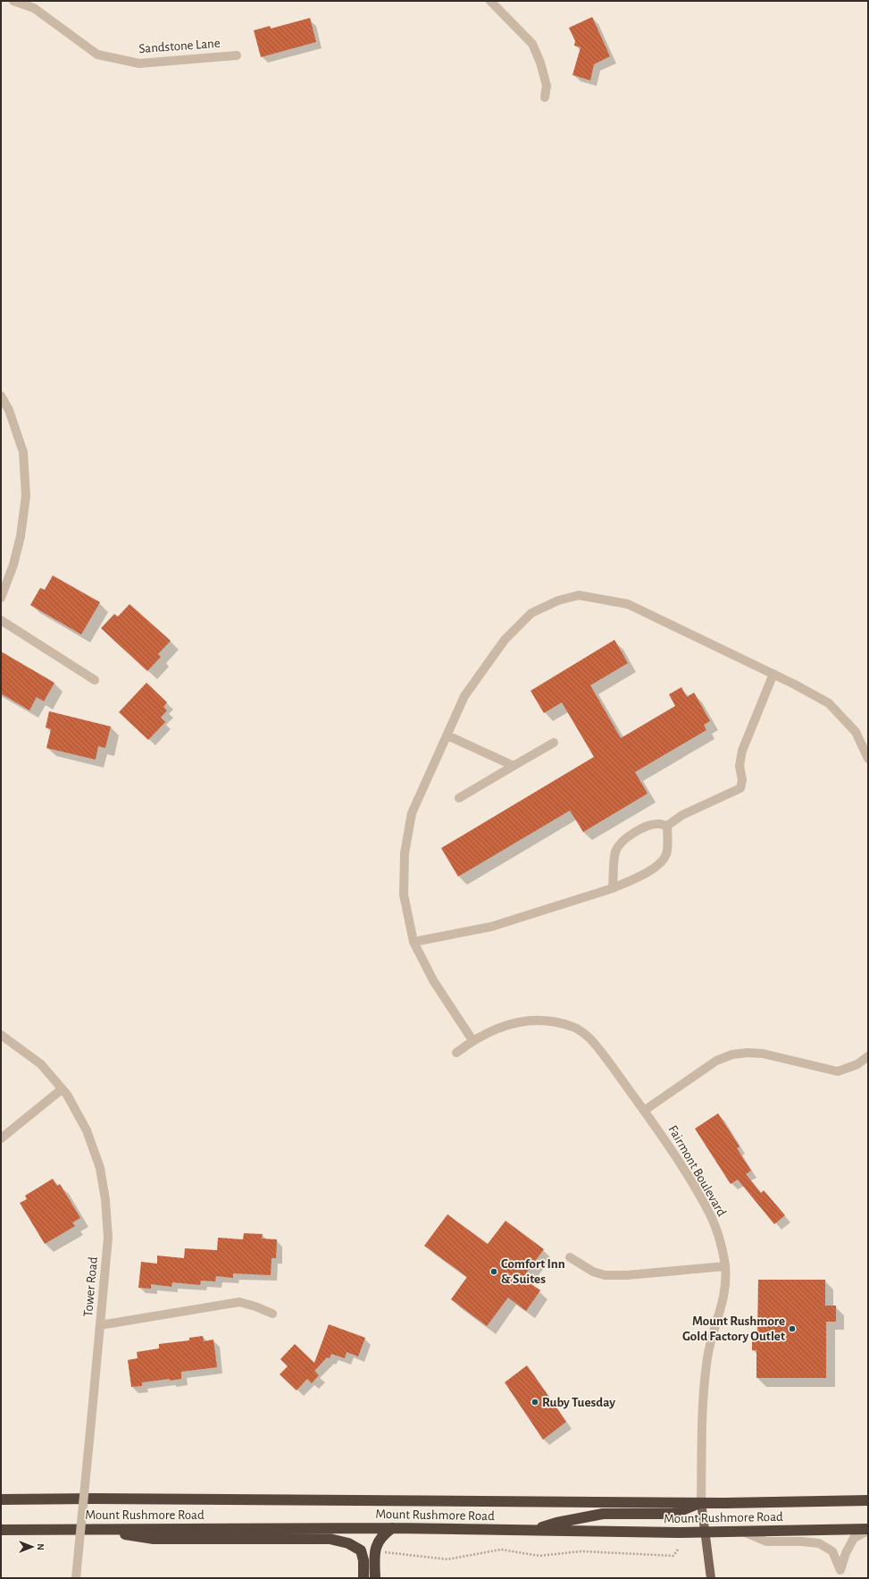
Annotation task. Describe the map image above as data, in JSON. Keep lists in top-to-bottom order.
{
  "streets": {
    "highway": ["Mount Rushmore Road"],
    "street": ["Sandstone Lane", "Fairmont Boulevard", "Tower Road"]
  },
  "crossings": [
    ["Fairmont Boulevard", "Mount Rushmore Road"]
  ],
  "places": ["Comfort Inn & Suites", "Mount Rushmore Gold Factory Outlet", "Ruby Tuesday"],
  "north": "right"
}
